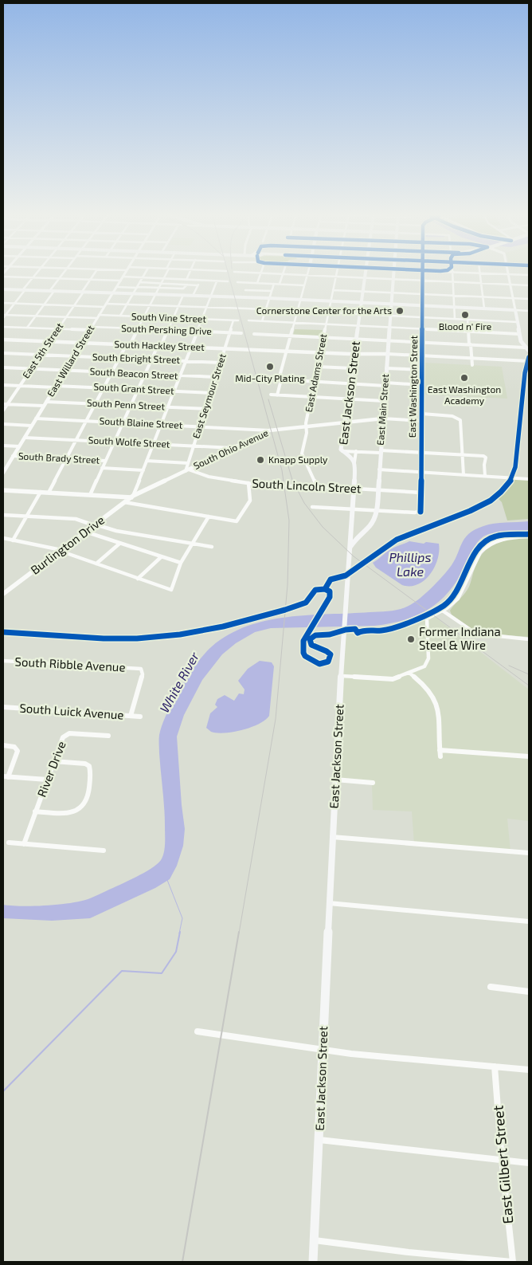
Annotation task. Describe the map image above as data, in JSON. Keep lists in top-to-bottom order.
{
  "streets": {
    "main road": ["East Jackson Street", "East Main Street"],
    "street": [
      "South Vine Street",
      "South Pershing Drive",
      "South Hackley Street",
      "East 5th Street",
      "South Ebright Street",
      "East Willard Street",
      "East Adams Street",
      "South Beacon Street",
      "East Washington Street",
      "South Grant Street",
      "East Seymour Street",
      "South Penn Street",
      "South Blaine Street",
      "South Wolfe Street",
      "South Ohio Avenue",
      "South Brady Street",
      "South Lincoln Street",
      "Burlington Drive",
      "South Ribble Avenue",
      "South Luick Avenue",
      "River Drive",
      "East Gilbert Street"
    ]
  },
  "crossings": [
    ["South Vine Street", "East 5th Street"],
    ["South Vine Street", "East Willard Street"],
    ["South Vine Street", "East Seymour Street"],
    ["South Pershing Drive", "East 5th Street"],
    ["South Pershing Drive", "East Willard Street"],
    ["South Pershing Drive", "East Seymour Street"],
    ["South Hackley Street", "East 5th Street"],
    ["South Hackley Street", "East Willard Street"],
    ["South Hackley Street", "East Adams Street"],
    ["South Hackley Street", "East Jackson Street"],
    ["South Hackley Street", "East Seymour Street"],
    ["South Hackley Street", "East Main Street"],
    ["East 5th Street", "South Ebright Street"],
    ["East 5th Street", "South Beacon Street"],
    ["East 5th Street", "South Grant Street"],
    ["South Ebright Street", "East Willard Street"],
    ["South Ebright Street", "East Seymour Street"],
    ["East Willard Street", "South Beacon Street"],
    ["East Willard Street", "South Grant Street"],
    ["East Willard Street", "South Penn Street"],
    ["East Willard Street", "South Blaine Street"],
    ["East Willard Street", "South Wolfe Street"],
    ["East Willard Street", "South Brady Street"],
    ["East Adams Street", "South Ohio Avenue"],
    ["East Adams Street", "South Lincoln Street"],
    ["South Beacon Street", "East Seymour Street"],
    ["East Washington Street", "East Main Street"],
    ["East Washington Street", "South Lincoln Street"],
    ["South Grant Street", "East Seymour Street"],
    ["East Jackson Street", "East Main Street"],
    ["East Jackson Street", "South Ohio Avenue"],
    ["East Jackson Street", "South Lincoln Street"],
    ["East Seymour Street", "South Penn Street"],
    ["East Seymour Street", "South Blaine Street"],
    ["East Seymour Street", "South Wolfe Street"],
    ["East Seymour Street", "South Ohio Avenue"],
    ["East Seymour Street", "South Lincoln Street"],
    ["East Main Street", "South Ohio Avenue"],
    ["East Main Street", "South Lincoln Street"],
    ["South Blaine Street", "South Ohio Avenue"],
    ["South Wolfe Street", "South Ohio Avenue"],
    ["South Ohio Avenue", "South Lincoln Street"],
    ["South Ohio Avenue", "Burlington Drive"],
    ["South Ribble Avenue", "South Luick Avenue"]
  ],
  "water": ["Phillips Lake", "White River"],
  "places": [
    "Cornerstone Center for the Arts",
    "Blood n' Fire",
    "Mid-City Plating",
    "East Washington Academy",
    "Knapp Supply",
    "Former Indiana Steel & Wire"
  ]
}
